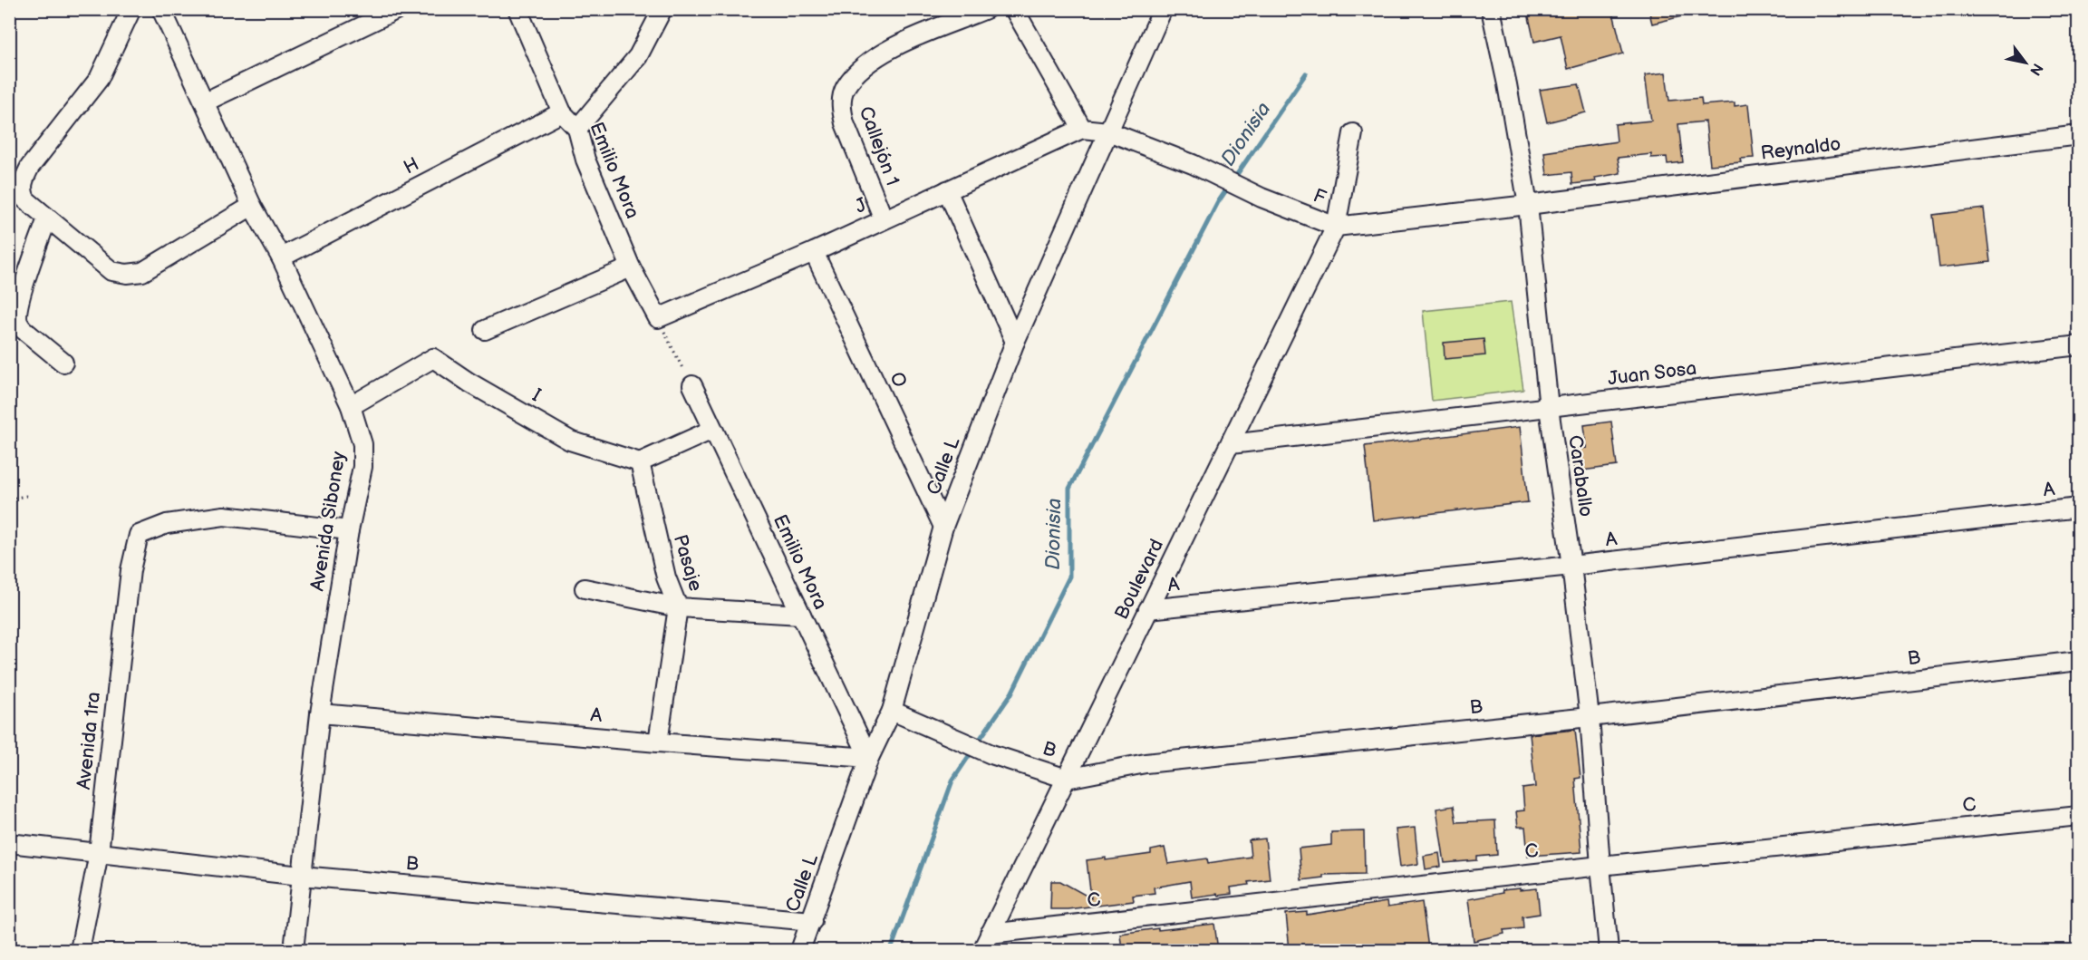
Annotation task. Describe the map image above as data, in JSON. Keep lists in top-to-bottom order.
{
  "streets": {
    "street": [
      "Callejón 1",
      "Reynaldo",
      "H",
      "Emilio Mora",
      "F",
      "J",
      "Juan Sosa",
      "O",
      "I",
      "Calle L",
      "Caraballo",
      "A",
      "Avenida Siboney",
      "Pasaje",
      "Boulevard",
      "B",
      "Avenida 1ra",
      "C"
    ]
  },
  "crossings": [
    ["Callejón 1", "J"],
    ["Reynaldo", "F"],
    ["Reynaldo", "Caraballo"],
    ["H", "Emilio Mora"],
    ["H", "Avenida Siboney"],
    ["Emilio Mora", "J"],
    ["Emilio Mora", "Calle L"],
    ["Emilio Mora", "A"],
    ["F", "Calle L"],
    ["F", "Caraballo"],
    ["F", "Boulevard"],
    ["J", "O"],
    ["Juan Sosa", "Caraballo"],
    ["Juan Sosa", "Boulevard"],
    ["O", "Calle L"],
    ["I", "Avenida Siboney"],
    ["I", "Pasaje"],
    ["Calle L", "A"],
    ["Calle L", "B"],
    ["Caraballo", "A"],
    ["Caraballo", "B"],
    ["Caraballo", "C"],
    ["A", "Avenida Siboney"],
    ["A", "Pasaje"],
    ["A", "Boulevard"],
    ["Avenida Siboney", "B"],
    ["Avenida Siboney", "Avenida 1ra"],
    ["Boulevard", "B"],
    ["Boulevard", "C"],
    ["B", "Avenida 1ra"]
  ],
  "water": ["Dionisia"],
  "north": "bottom right"
}
